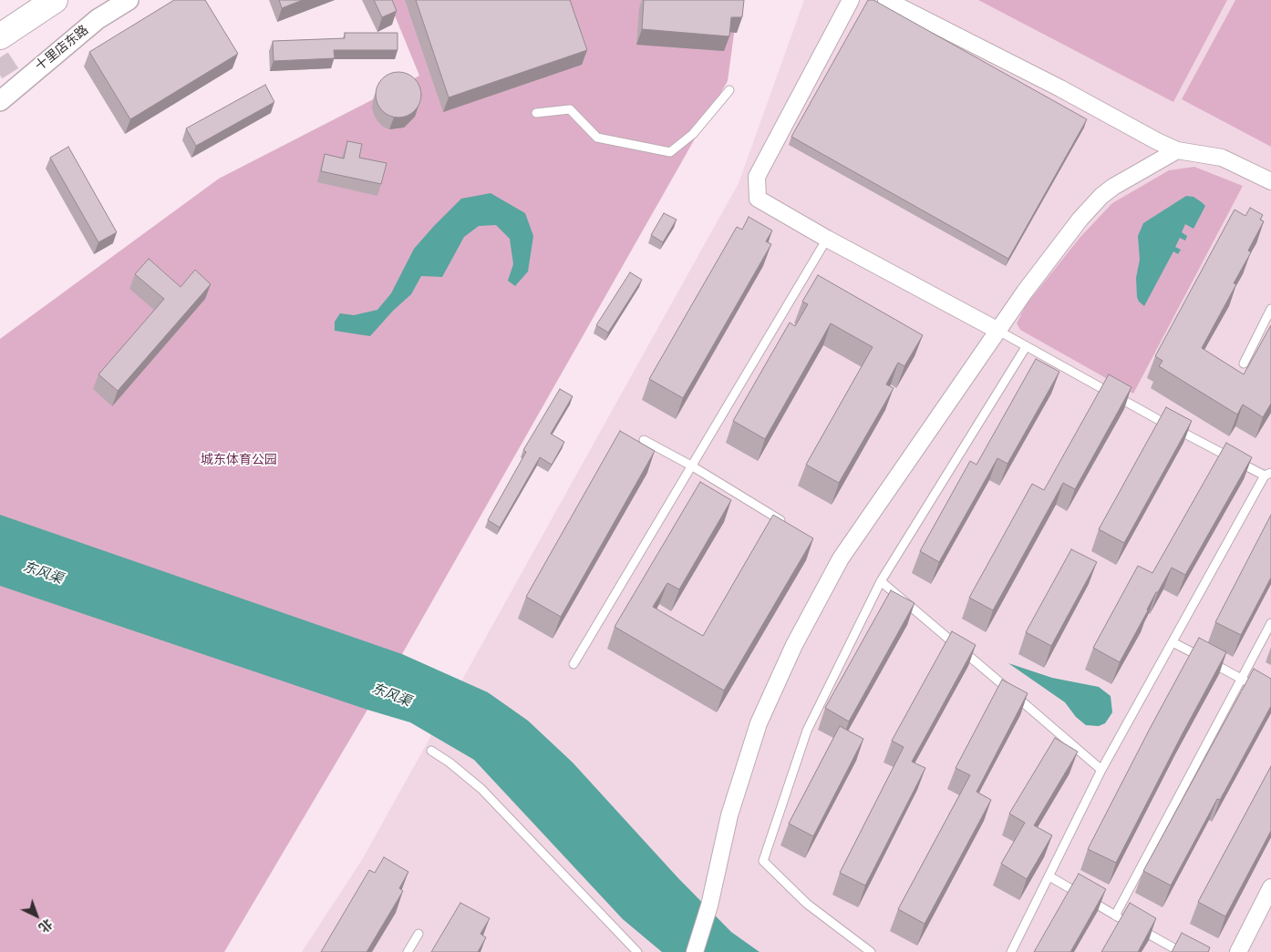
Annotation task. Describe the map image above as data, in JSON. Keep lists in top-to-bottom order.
{
  "streets": {
    "street": ["十里店东路"]
  },
  "water": ["东风渠"],
  "parks": ["城东体育公园"],
  "north": "bottom right"
}
